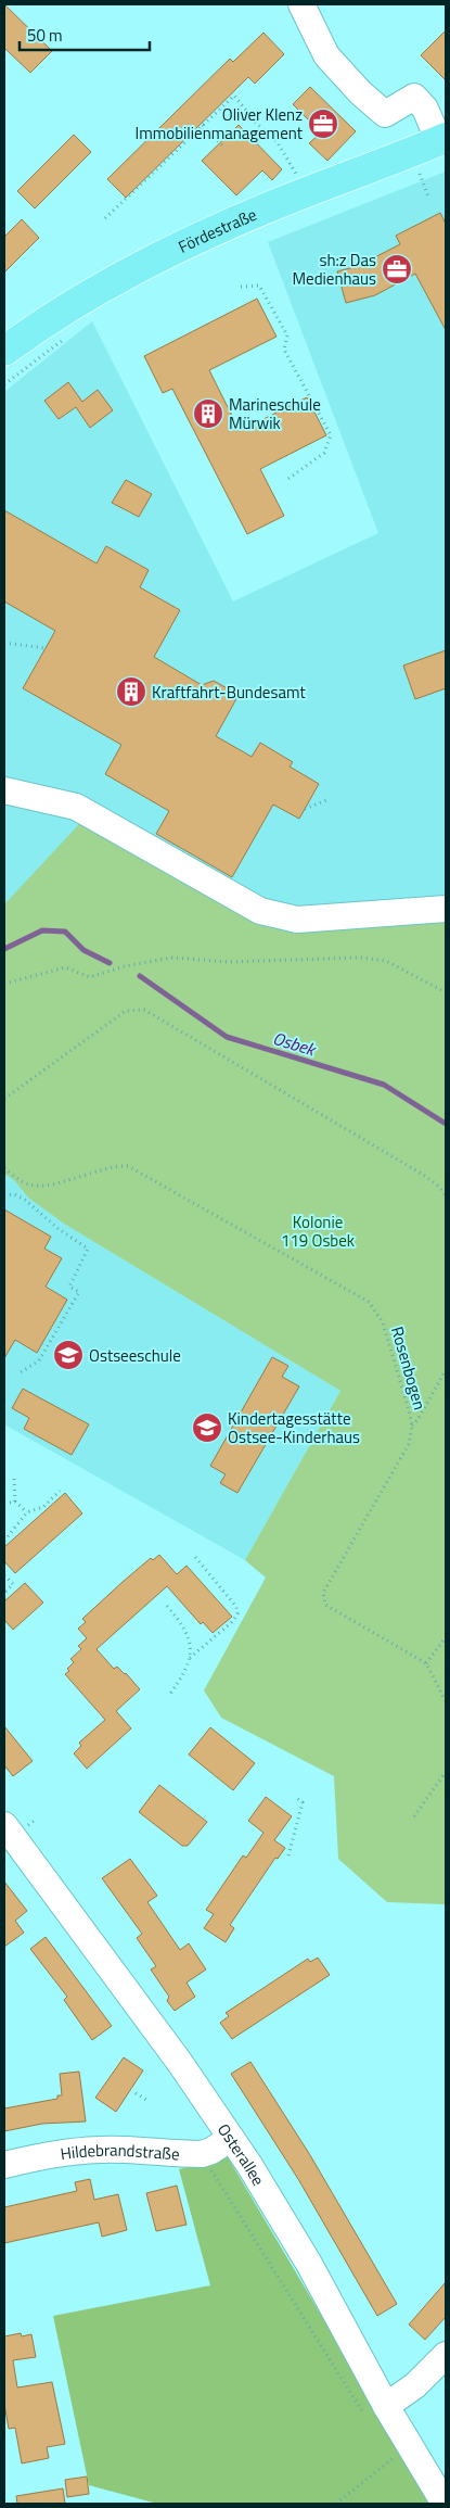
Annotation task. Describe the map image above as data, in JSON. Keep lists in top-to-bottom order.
{
  "streets": {
    "main road": ["Fördestraße"],
    "street": ["Hildebrandstraße", "Osterallee"],
    "path": ["Rosenbogen"]
  },
  "crossings": [
    ["Hildebrandstraße", "Osterallee"]
  ],
  "water": ["Osbek"],
  "parks": ["Kolonie 119 Osbek"],
  "places": {
    "office": ["Oliver Klenz Immobilienmanagement", "sh:z Das Medienhaus"],
    "building": ["Marineschule Mürwik", "Kraftfahrt-Bundesamt"],
    "school or university": ["Ostseeschule", "Kindertagesstätte Ostsee-Kinderhaus"]
  },
  "scale_bar": "50 m"
}
